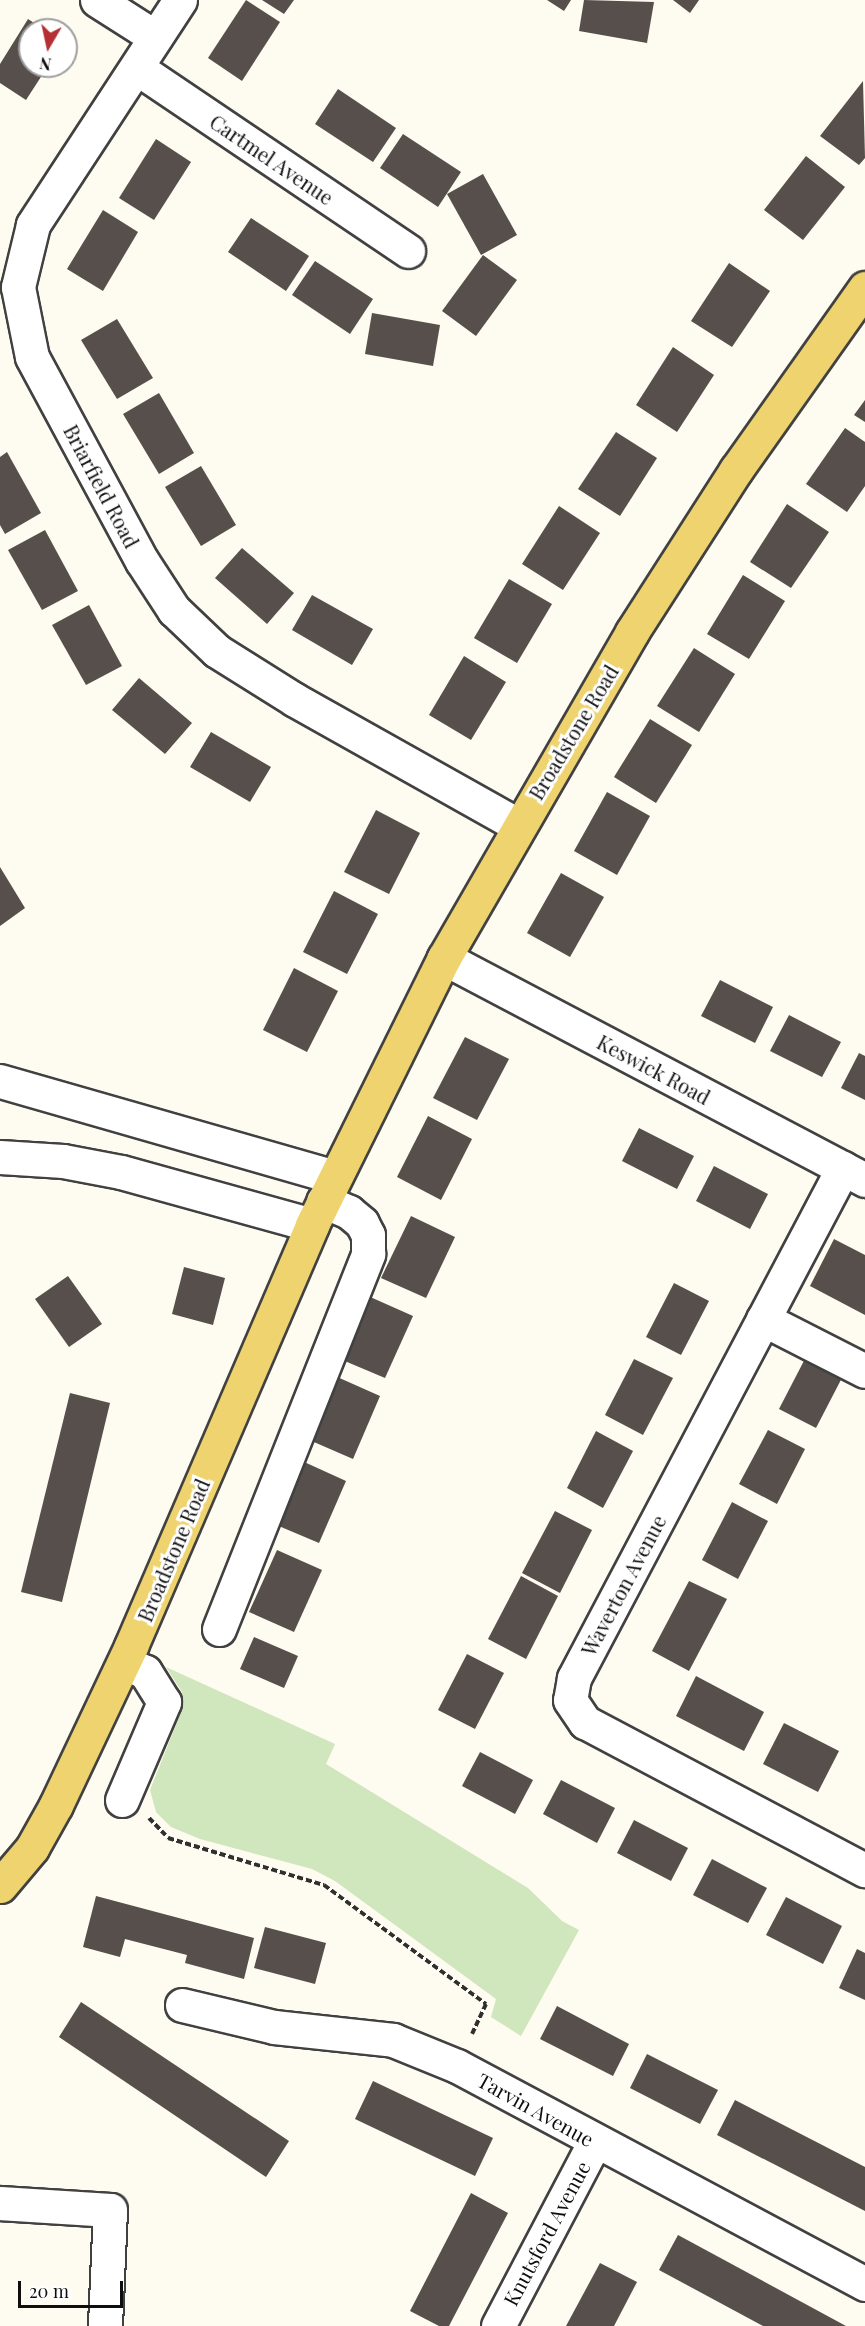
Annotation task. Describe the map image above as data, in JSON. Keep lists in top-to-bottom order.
{
  "streets": {
    "main road": ["Broadstone Road"],
    "street": [
      "Cartmel Avenue",
      "Briarfield Road",
      "Keswick Road",
      "Waverton Avenue",
      "Tarvin Avenue",
      "Knutsford Avenue"
    ]
  },
  "crossings": [
    ["Cartmel Avenue", "Briarfield Road"],
    ["Briarfield Road", "Broadstone Road"],
    ["Broadstone Road", "Keswick Road"],
    ["Keswick Road", "Waverton Avenue"],
    ["Tarvin Avenue", "Knutsford Avenue"]
  ],
  "scale_bar": "20 m",
  "north": "bottom"
}
